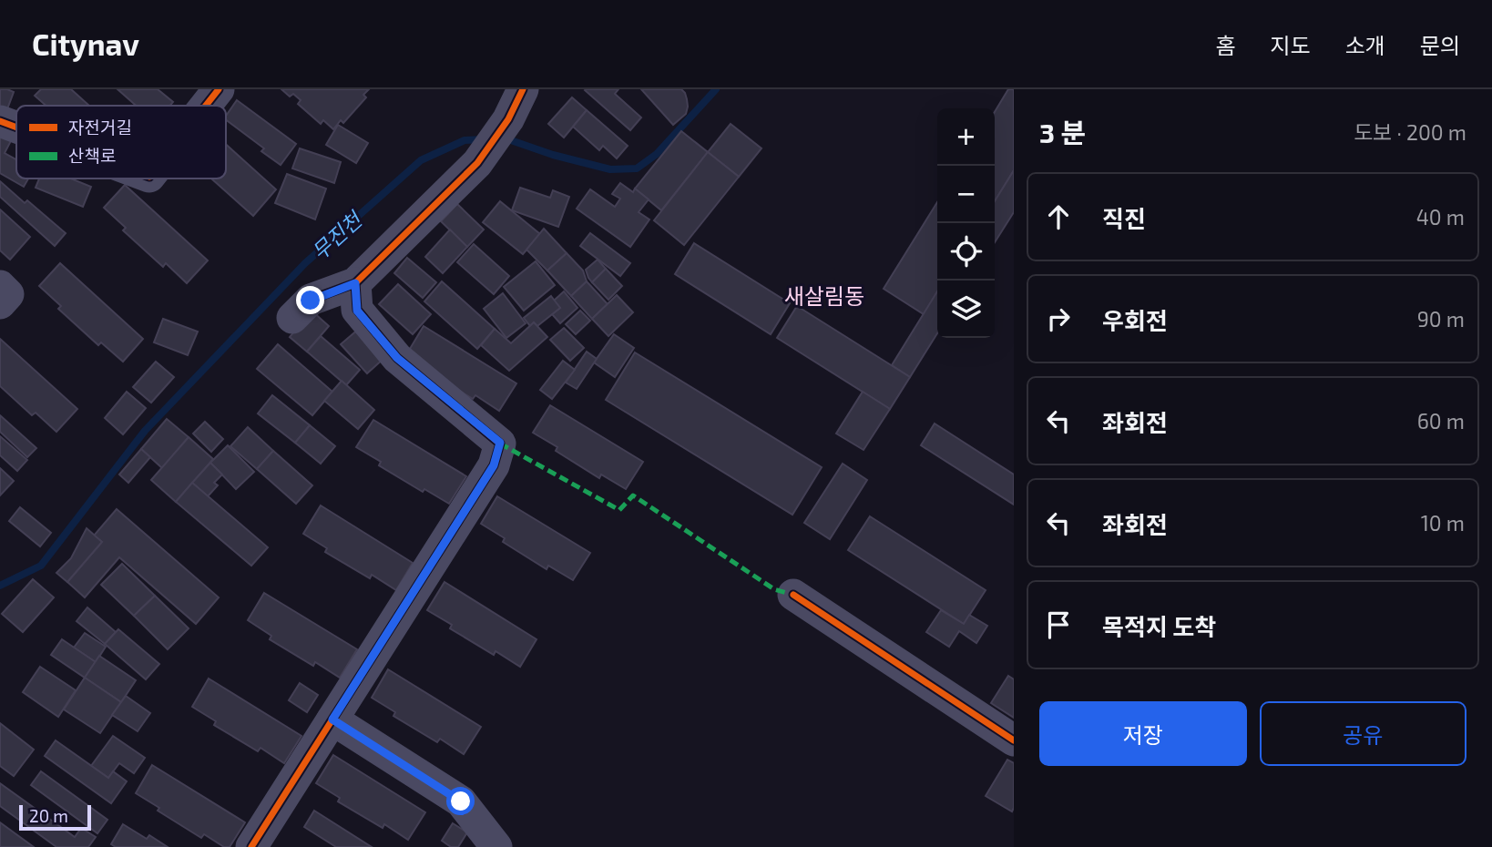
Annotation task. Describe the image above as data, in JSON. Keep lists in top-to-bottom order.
{
  "districts": ["새살림동"],
  "water": ["무진천"],
  "legend": ["자전거길", "산책로"],
  "scale_bar": "20 m",
  "page": {
    "header": "Citynav",
    "nav": [
      "홈",
      "지도",
      "소개",
      "문의"
    ],
    "heading": ["3 분", "도보 · 200 m"],
    "map_buttons": ["+", "−"],
    "list": [
      ["직진", "40 m"],
      ["우회전", "90 m"],
      ["좌회전", "60 m"],
      ["좌회전", "10 m"],
      "목적지 도착"
    ],
    "buttons": ["저장", "공유"],
    "scale": "20 m"
  }
}
